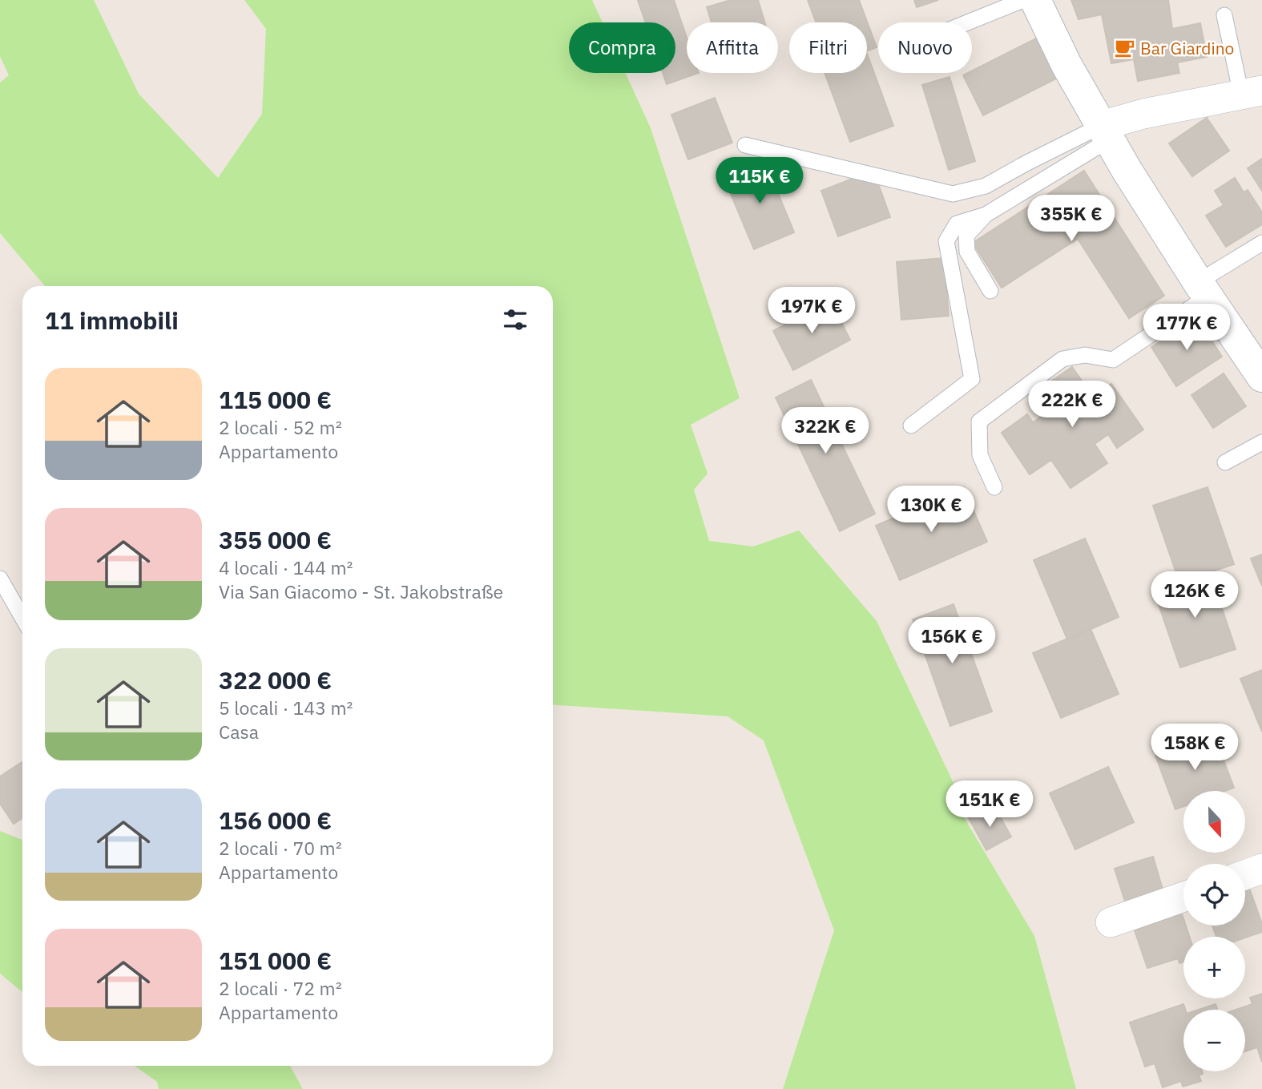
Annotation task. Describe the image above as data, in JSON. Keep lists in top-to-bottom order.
{
  "places": {
    "cafe": ["Bar Giardino"]
  },
  "north": "bottom",
  "page": {
    "chip": [
      "Compra",
      "Affitta",
      "Filtri",
      "Nuovo"
    ],
    "price": [
      "115K €",
      "355K €",
      "197K €",
      "177K €",
      "222K €",
      "322K €",
      "130K €",
      "126K €",
      "156K €",
      "158K €",
      "151K €"
    ],
    "heading": "11 immobili",
    "list": [
      {
        "name": "115 000 €",
        "note": "2 locali · 52 m² · Appartamento"
      },
      {
        "name": "355 000 €",
        "note": "4 locali · 144 m² · Via San Giacomo - St. Jakobstraße"
      },
      {
        "name": "322 000 €",
        "note": "5 locali · 143 m² · Casa"
      },
      {
        "name": "156 000 €",
        "note": "2 locali · 70 m² · Appartamento"
      },
      {
        "name": "151 000 €",
        "note": "2 locali · 72 m² · Appartamento"
      }
    ],
    "map_buttons": ["+", "−"]
  }
}
